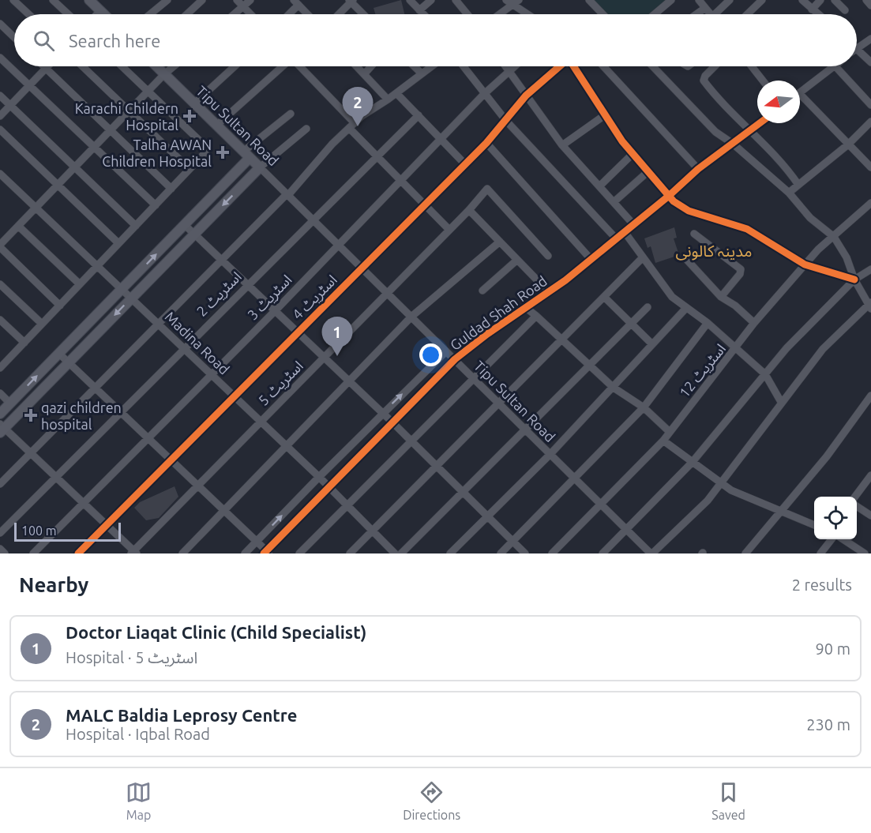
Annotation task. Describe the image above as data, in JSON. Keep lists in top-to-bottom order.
{
  "streets": {
    "main road": ["Tipu Sultan Road"],
    "street": [
      "اسٹریٹ 2",
      "اسٹریٹ 3",
      "اسٹریٹ 4",
      "Guldad Shah Road",
      "Madina Road",
      "اسٹریٹ 12",
      "اسٹریٹ 5"
    ]
  },
  "crossings": [
    ["Tipu Sultan Road", "اسٹریٹ 2"],
    ["Tipu Sultan Road", "اسٹریٹ 3"],
    ["Tipu Sultan Road", "اسٹریٹ 4"],
    ["Tipu Sultan Road", "Guldad Shah Road"],
    ["Tipu Sultan Road", "اسٹریٹ 12"],
    ["Tipu Sultan Road", "اسٹریٹ 5"],
    ["اسٹریٹ 2", "Madina Road"],
    ["اسٹریٹ 3", "Madina Road"],
    ["اسٹریٹ 4", "Madina Road"],
    ["Guldad Shah Road", "Madina Road"],
    ["Madina Road", "اسٹریٹ 5"]
  ],
  "districts": ["مدینہ کالونی"],
  "places": {
    "health": ["Karachi Childern Hospital", "Talha AWAN Children Hospital", "qazi children hospital"]
  },
  "scale_bar": "100 m",
  "north": "left",
  "page": {
    "search": "Search here",
    "pins": ["2", "1"],
    "scale": "100 m",
    "heading": ["Nearby", "2 results"],
    "list": [
      {
        "mark": "1",
        "name": "Doctor Liaqat Clinic (Child Specialist)",
        "note": "Hospital · اسٹریٹ 5",
        "value": "90 m"
      },
      {
        "mark": "2",
        "name": "MALC Baldia Leprosy Centre",
        "note": "Hospital · Iqbal Road",
        "value": "230 m"
      }
    ],
    "nav": ["Map", "Directions", "Saved"]
  }
}
